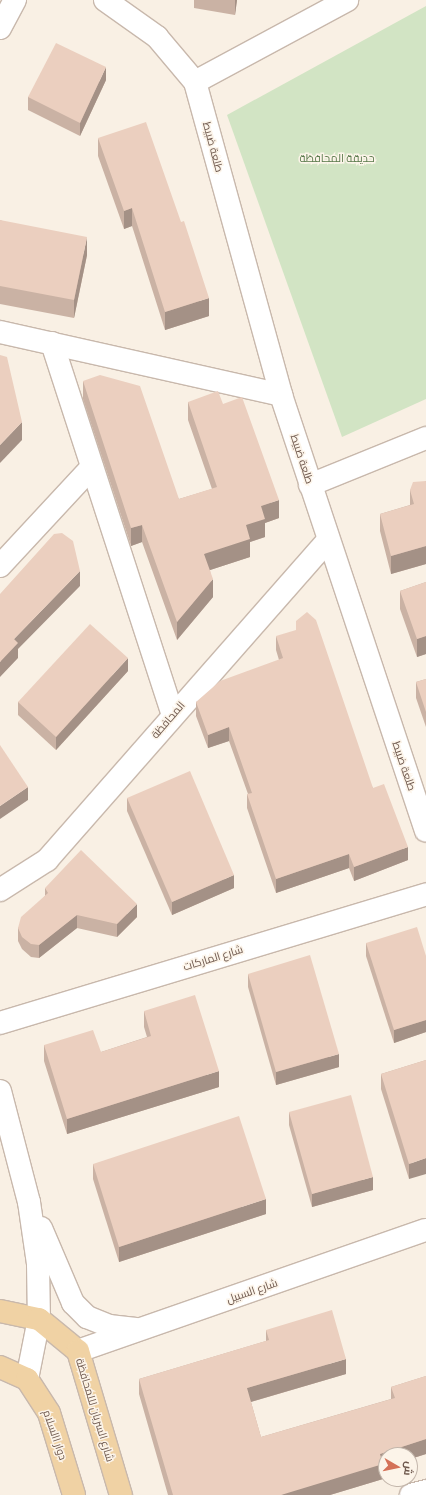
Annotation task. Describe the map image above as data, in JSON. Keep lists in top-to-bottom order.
{
  "streets": {
    "main road": ["شارع السريان لللمحافظة", "دوار االسلام"],
    "street": [
      "طلعة ضبيط",
      "المحافظة",
      "شارع الماركات",
      "شارع السبيل"
    ]
  },
  "crossings": [
    ["طلعة ضبيط", "المحافظة"],
    ["شارع السبيل", "شارع السريان لللمحافظة"]
  ],
  "parks": ["حديقة المحافظة"],
  "north": "right"
}
